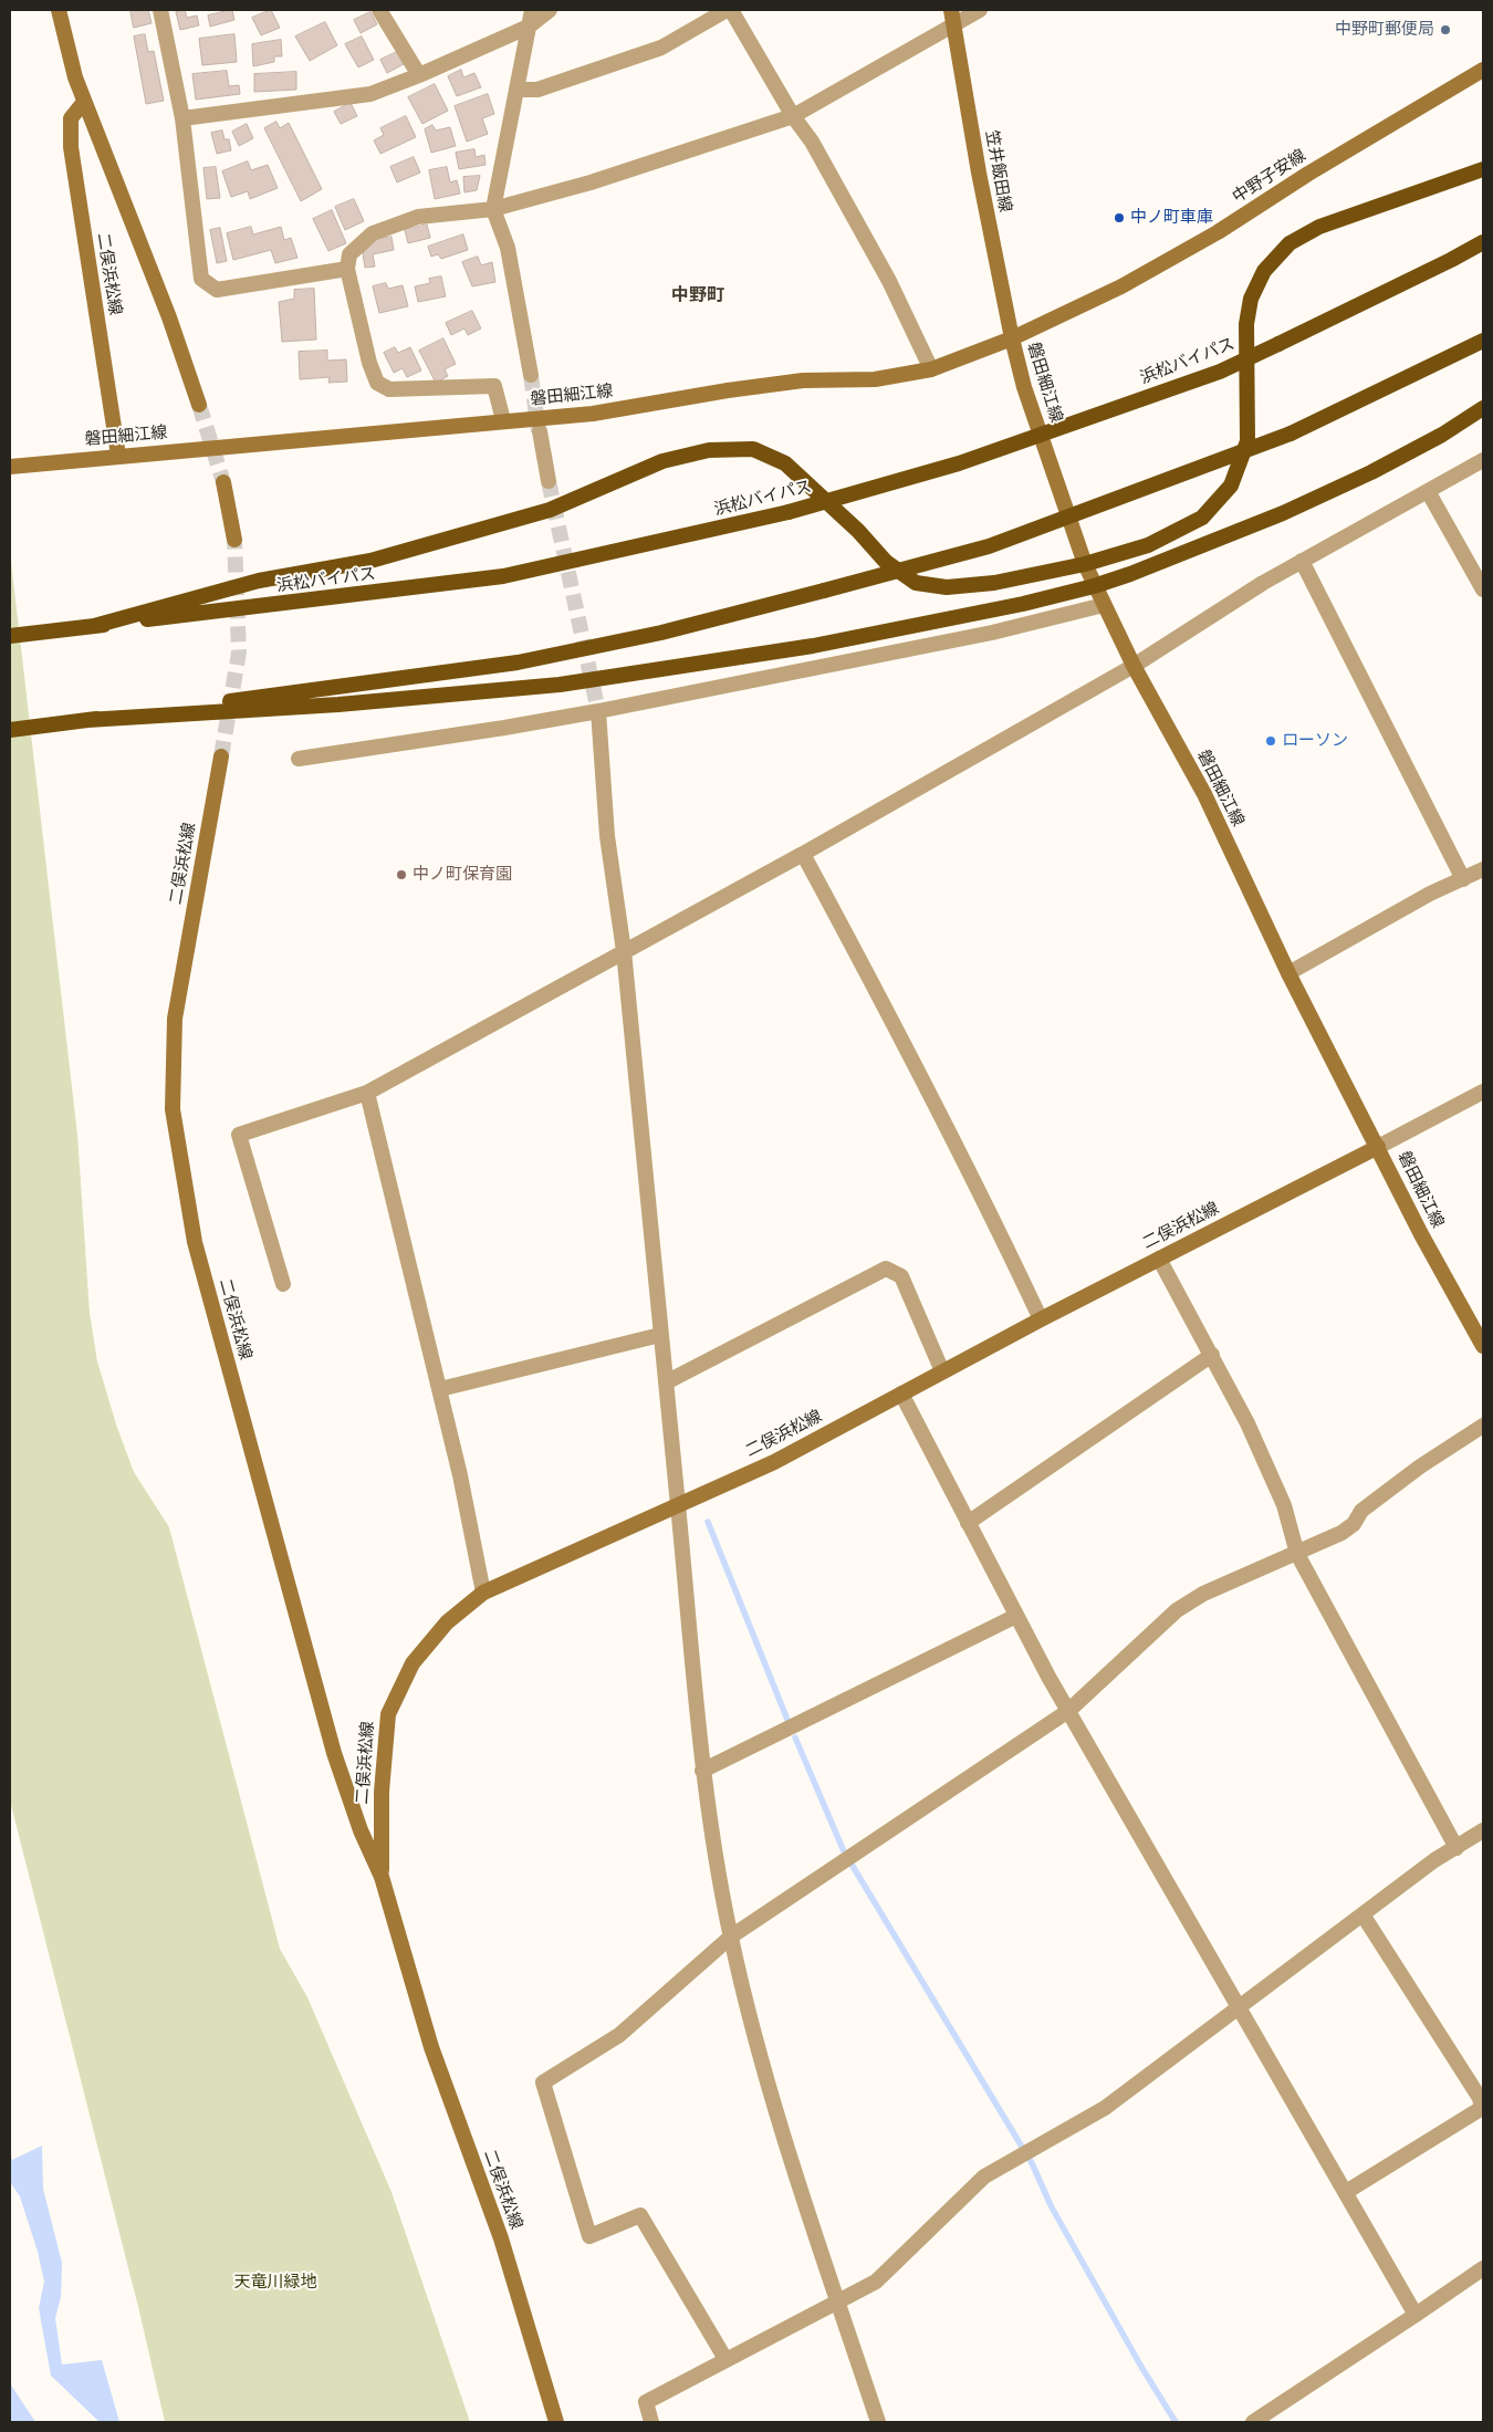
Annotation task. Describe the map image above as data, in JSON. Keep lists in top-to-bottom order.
{
  "streets": {
    "highway": ["浜松バイパス"],
    "main road": [
      "笠井飯田線",
      "中野子安線",
      "二俣浜松線",
      "磐田細江線"
    ]
  },
  "crossings": [
    ["笠井飯田線", "中野子安線"],
    ["笠井飯田線", "磐田細江線"],
    ["中野子安線", "磐田細江線"],
    ["二俣浜松線", "磐田細江線"]
  ],
  "districts": ["中野町"],
  "parks": ["天竜川緑地"],
  "places": [
    "中野町郵便局",
    "中ノ町車庫",
    "ローソン",
    "中ノ町保育園"
  ]
}
